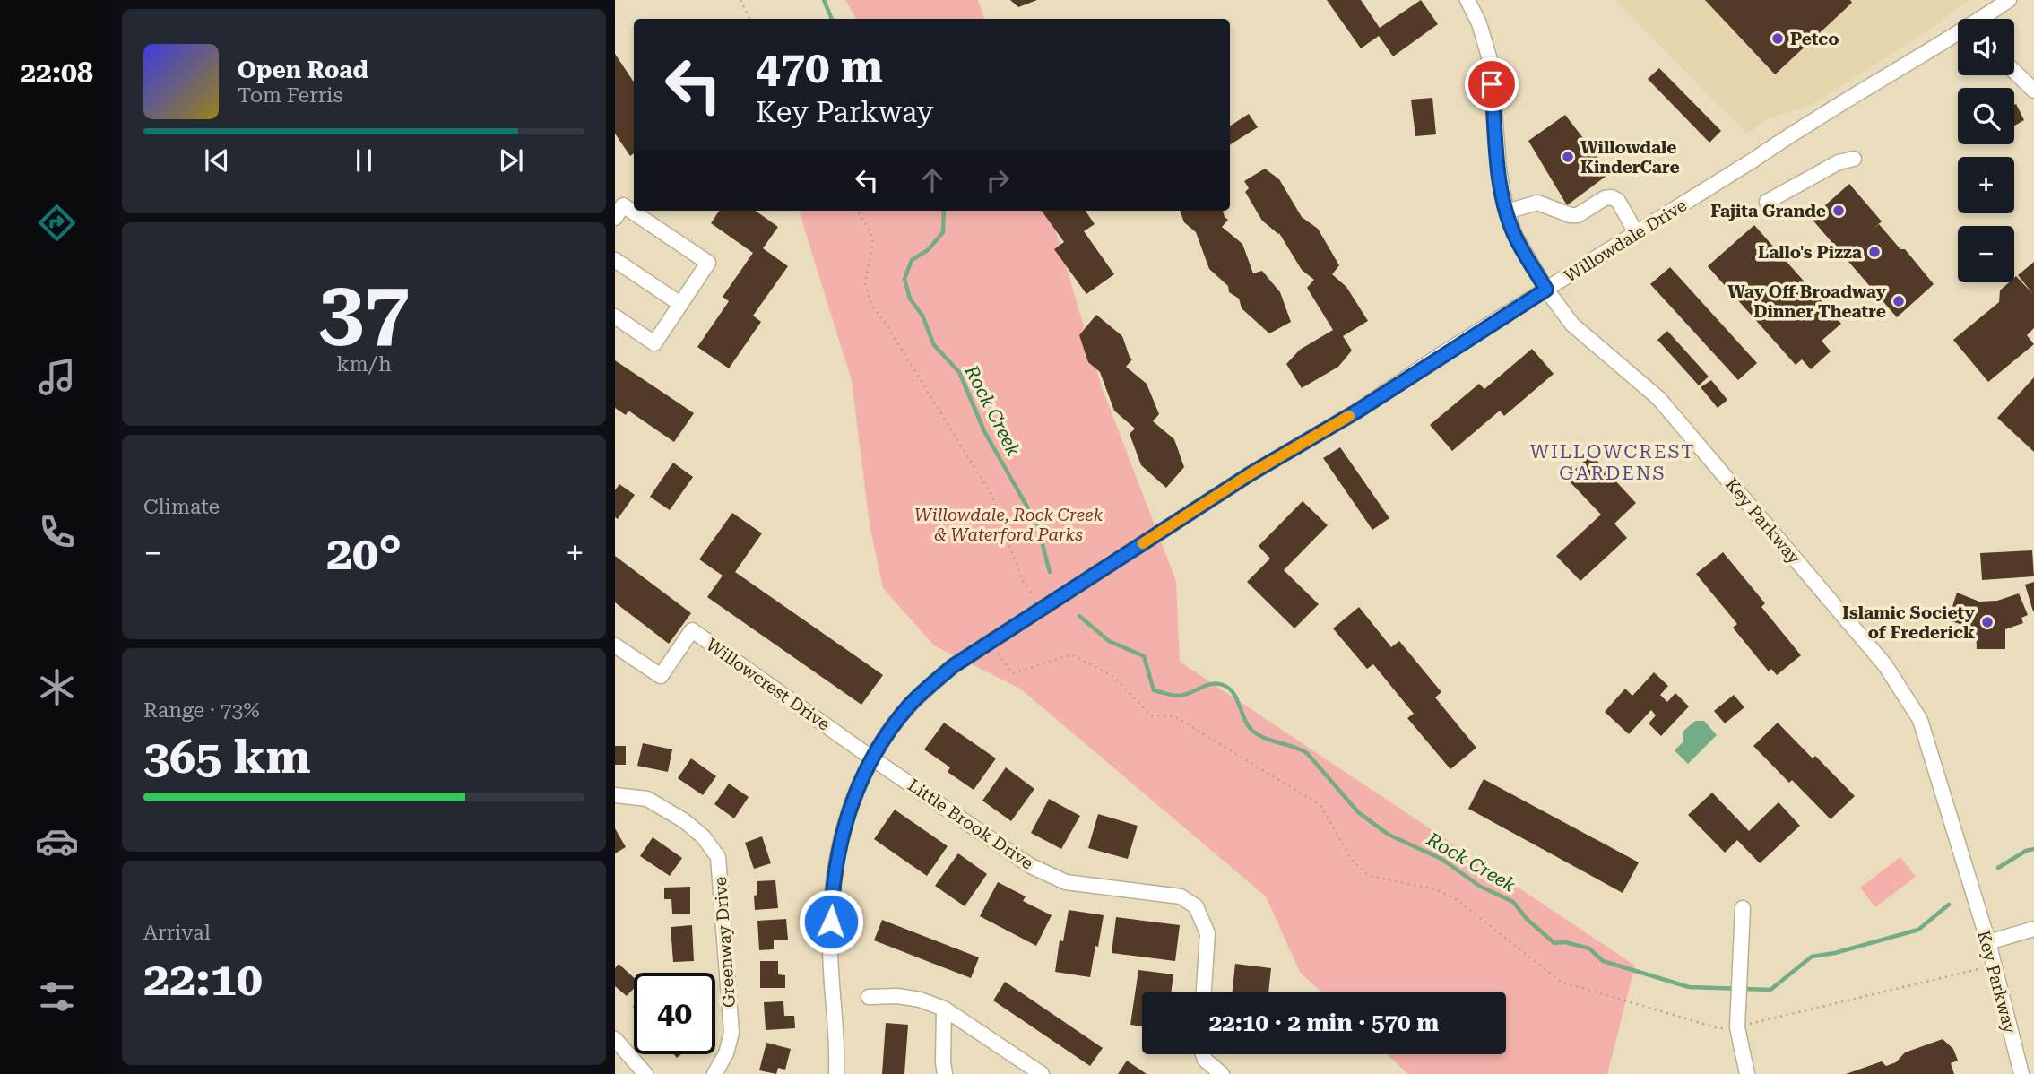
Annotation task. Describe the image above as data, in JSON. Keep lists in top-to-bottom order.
{
  "streets": {
    "street": [
      "Willowdale Drive",
      "Key Parkway",
      "Willowcrest Drive",
      "Little Brook Drive",
      "Greenway Drive"
    ]
  },
  "crossings": [
    ["Willowdale Drive", "Key Parkway"],
    ["Willowdale Drive", "Willowcrest Drive"],
    ["Willowdale Drive", "Little Brook Drive"],
    ["Willowcrest Drive", "Little Brook Drive"]
  ],
  "districts": ["WILLOWCREST GARDENS"],
  "water": ["Rock Creek"],
  "parks": ["Willowdale, Rock Creek & Waterford Parks"],
  "places": [
    "Petco",
    "Willowdale KinderCare",
    "Fajita Grande",
    "Lallo's Pizza",
    "Way Off Broadway Dinner Theatre",
    "Islamic Society of Frederick"
  ],
  "page": {
    "tabs": "22:08",
    "map_buttons": ["+", "−"],
    "turn": ["470 m", "Key Parkway"],
    "song": ["Open Road", "Tom Ferris"],
    "tile": [
      ["37", "km/h"],
      "Climate",
      ["Range · 73%", "365 km"],
      ["Arrival", "22:10"]
    ],
    "heat": ["−", "20°", "+"],
    "limit": "40",
    "trip": "22:10 · 2 min · 570 m"
  }
}
